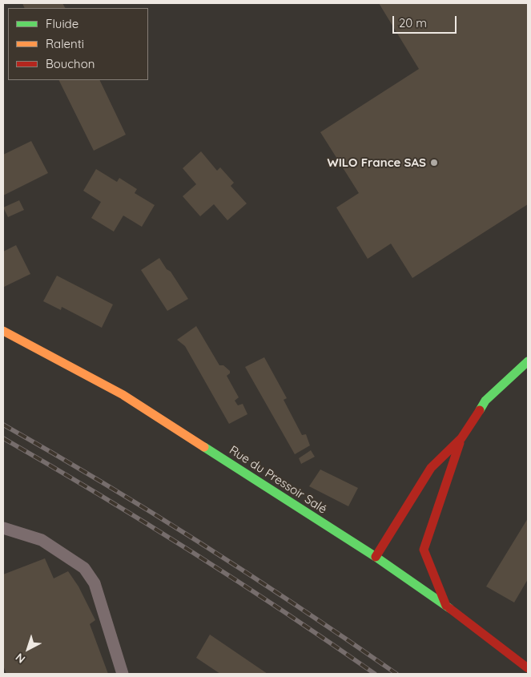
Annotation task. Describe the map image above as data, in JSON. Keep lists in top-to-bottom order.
{
  "streets": {
    "main road": ["Rue du Pressoir Salé"]
  },
  "places": ["WILO France SAS"],
  "legend": ["Fluide", "Ralenti", "Bouchon"],
  "scale_bar": "20 m",
  "north": "bottom left"
}
